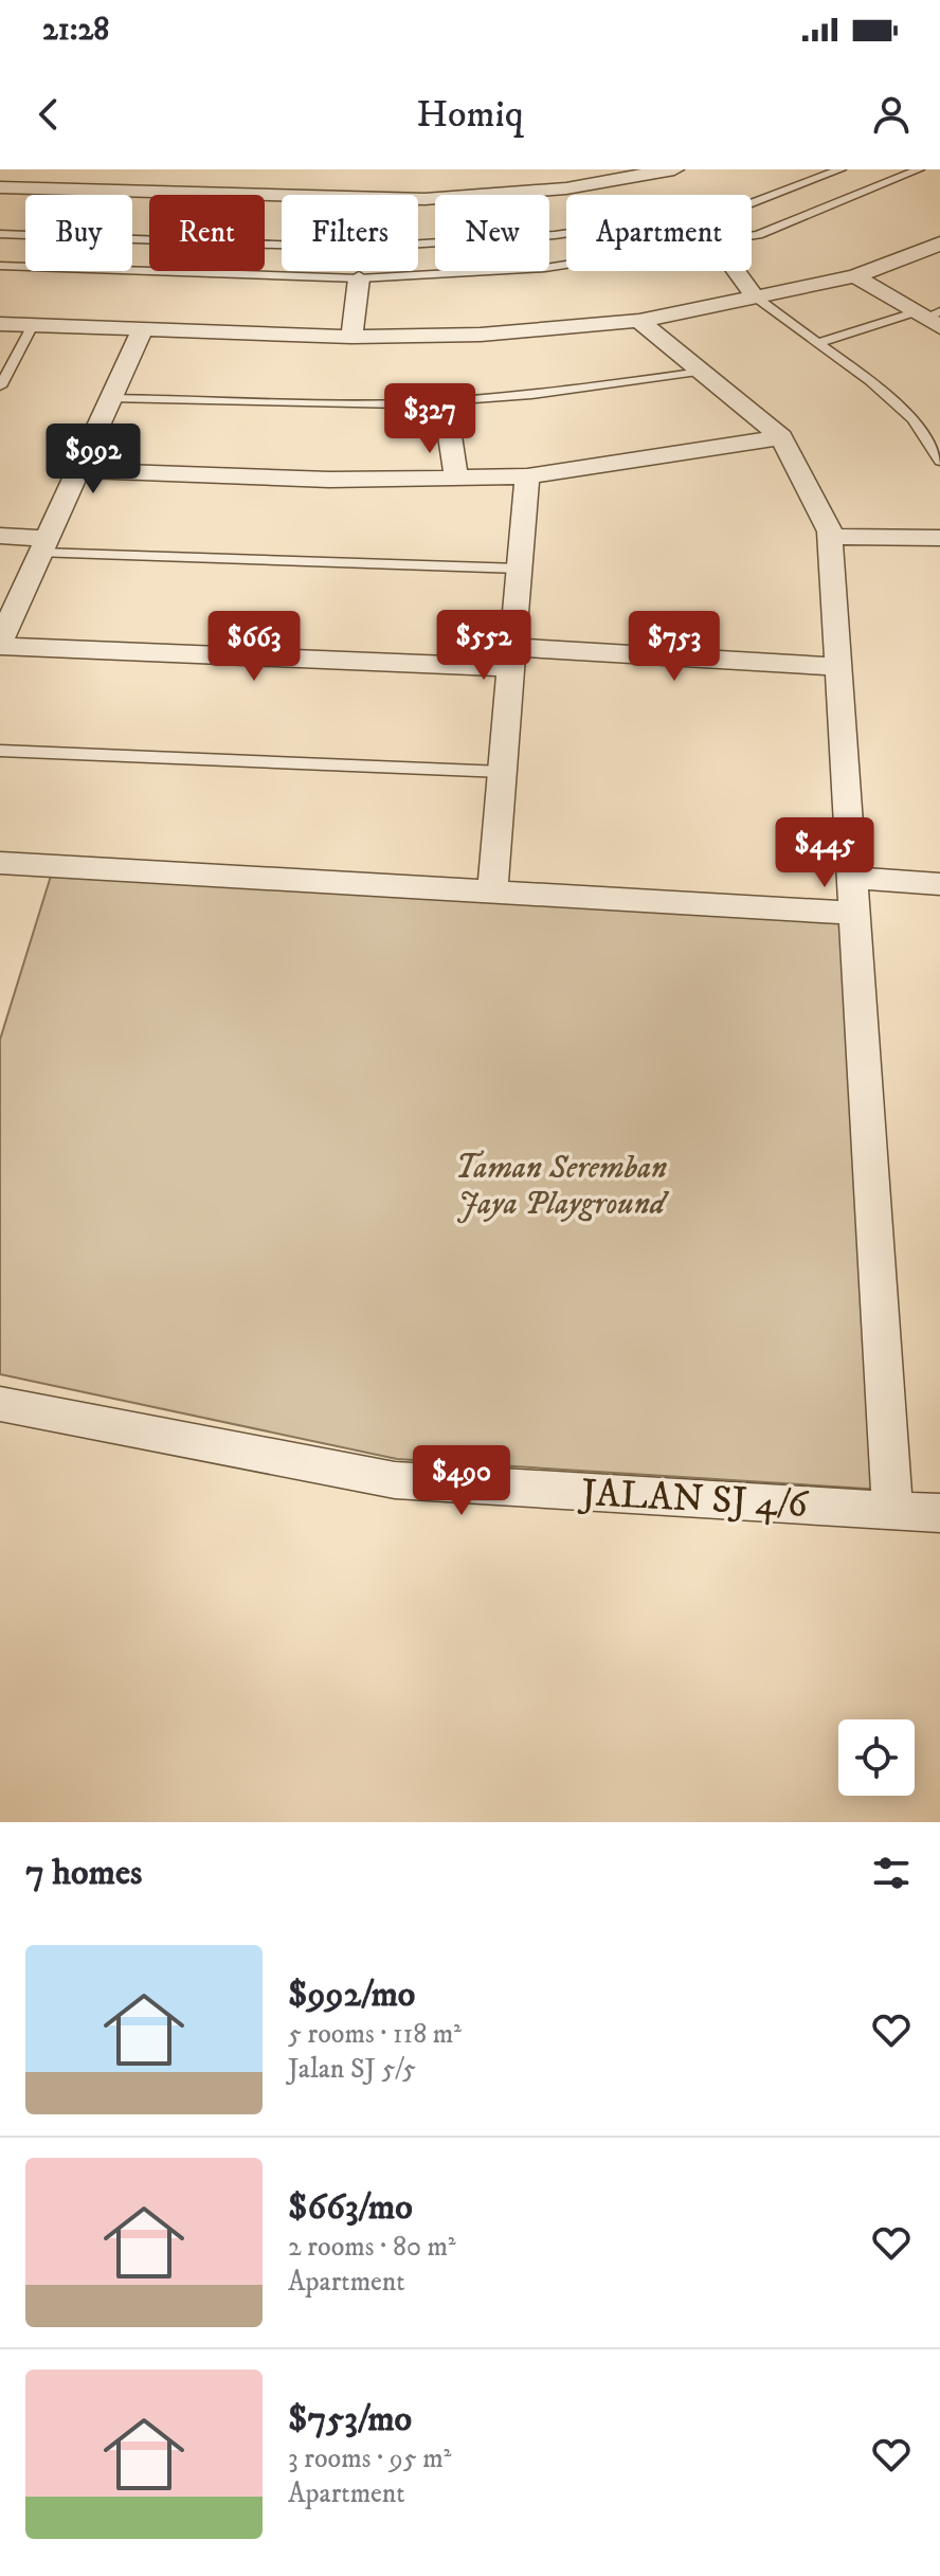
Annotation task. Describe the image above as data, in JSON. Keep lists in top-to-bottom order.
{
  "streets": {
    "street": ["JALAN SJ 4/6"]
  },
  "parks": ["Taman Seremban Jaya Playground"],
  "page": {
    "status": "21:28",
    "header": "Homiq",
    "chip": [
      "Buy",
      "Rent",
      "Filters",
      "New",
      "Apartment"
    ],
    "price": [
      "$327",
      "$992",
      "$552",
      "$663",
      "$753",
      "$445",
      "$490"
    ],
    "heading": "7 homes",
    "list": [
      {
        "name": "$992/mo",
        "note": "5 rooms · 118 m² · Jalan SJ 5/5"
      },
      {
        "name": "$663/mo",
        "note": "2 rooms · 80 m² · Apartment"
      },
      {
        "name": "$753/mo",
        "note": "3 rooms · 95 m² · Apartment"
      }
    ]
  }
}
